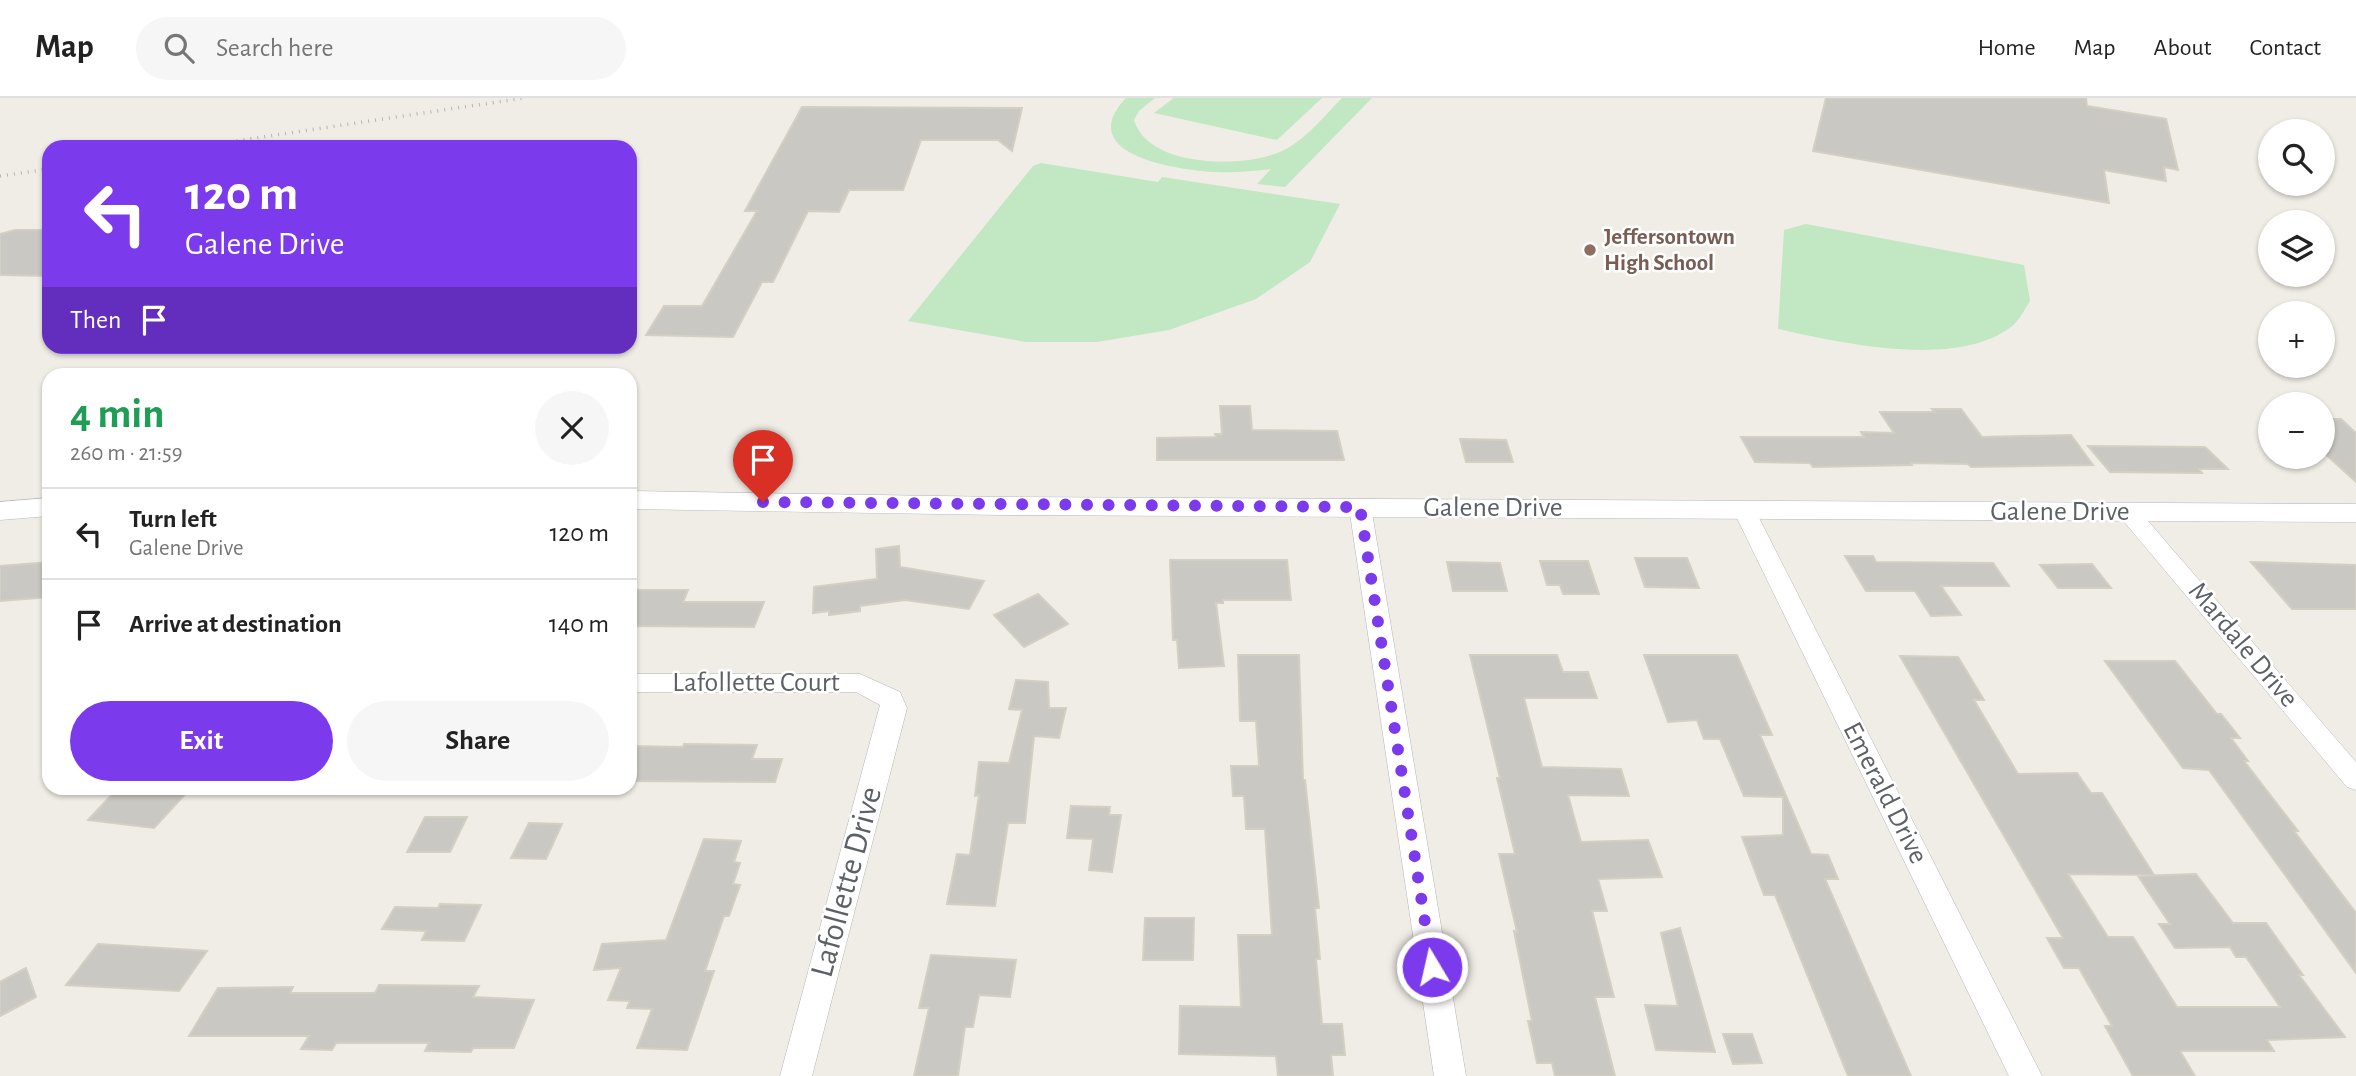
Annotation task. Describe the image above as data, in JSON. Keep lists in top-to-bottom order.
{
  "streets": {
    "street": [
      "Galene Drive",
      "Mardale Drive",
      "Lafollette Court",
      "Emerald Drive",
      "Lafollette Drive"
    ]
  },
  "crossings": [
    ["Galene Drive", "Mardale Drive"],
    ["Galene Drive", "Emerald Drive"],
    ["Lafollette Court", "Lafollette Drive"]
  ],
  "places": ["Jeffersontown High School"],
  "page": {
    "header": "Map",
    "search": "Search here",
    "nav": [
      "Home",
      "Map",
      "About",
      "Contact"
    ],
    "map_buttons": ["+", "−"],
    "turn": ["120 m", "Galene Drive"],
    "then": "Then",
    "heading": ["4 min", "260 m · 21:59"],
    "list": [
      {
        "name": "Turn left",
        "note": "Galene Drive",
        "value": "120 m"
      },
      {
        "name": "Arrive at destination",
        "value": "140 m"
      }
    ],
    "buttons": ["Exit", "Share"]
  }
}
